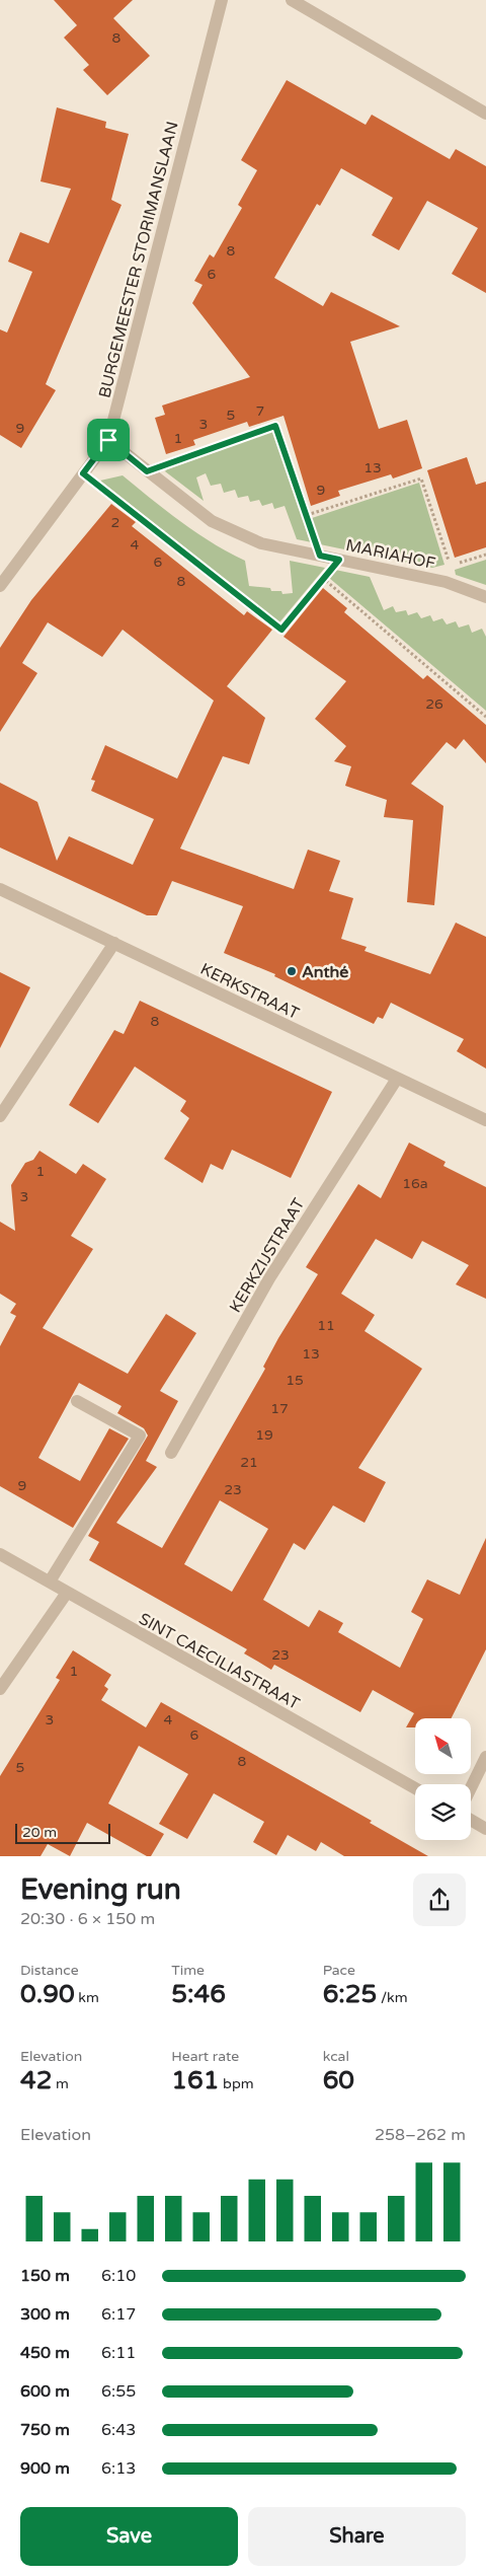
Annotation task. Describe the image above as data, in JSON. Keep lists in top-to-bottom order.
{
  "streets": {
    "street": [
      "BURGEMEESTER STORIMANSLAAN",
      "MARIAHOF",
      "KERKSTRAAT",
      "KERKZIJSTRAAT",
      "SINT CAECILIASTRAAT"
    ]
  },
  "crossings": [
    ["BURGEMEESTER STORIMANSLAAN", "MARIAHOF"],
    ["KERKSTRAAT", "KERKZIJSTRAAT"]
  ],
  "places": ["Anthé"],
  "house_numbers": [
    "8",
    "8",
    "6",
    "7",
    "5",
    "3",
    "9",
    "1",
    "13",
    "9",
    "2",
    "4",
    "6",
    "8",
    "26",
    "8",
    "1",
    "16a",
    "3",
    "11",
    "13",
    "15",
    "17",
    "19",
    "21",
    "9",
    "23",
    "23",
    "1",
    "3",
    "4",
    "6",
    "8",
    "5"
  ],
  "scale_bar": "20 m",
  "north": "top left",
  "page": {
    "scale": "20 m",
    "heading": ["Evening run", "20:30 · 6 × 150 m"],
    "stats": [
      ["Distance", "0.90 km"],
      ["Time", "5:46"],
      ["Pace", "6:25 /km"],
      ["Elevation", "42 m"],
      ["Heart rate", "161 bpm"],
      ["kcal", "60"]
    ],
    "chart": ["Elevation", "258–262 m"],
    "list": [
      {
        "name": "150 m",
        "note": "6:10"
      },
      {
        "name": "300 m",
        "note": "6:17"
      },
      {
        "name": "450 m",
        "note": "6:11"
      },
      {
        "name": "600 m",
        "note": "6:55"
      },
      {
        "name": "750 m",
        "note": "6:43"
      },
      {
        "name": "900 m",
        "note": "6:13"
      }
    ],
    "buttons": ["Save", "Share"]
  }
}
